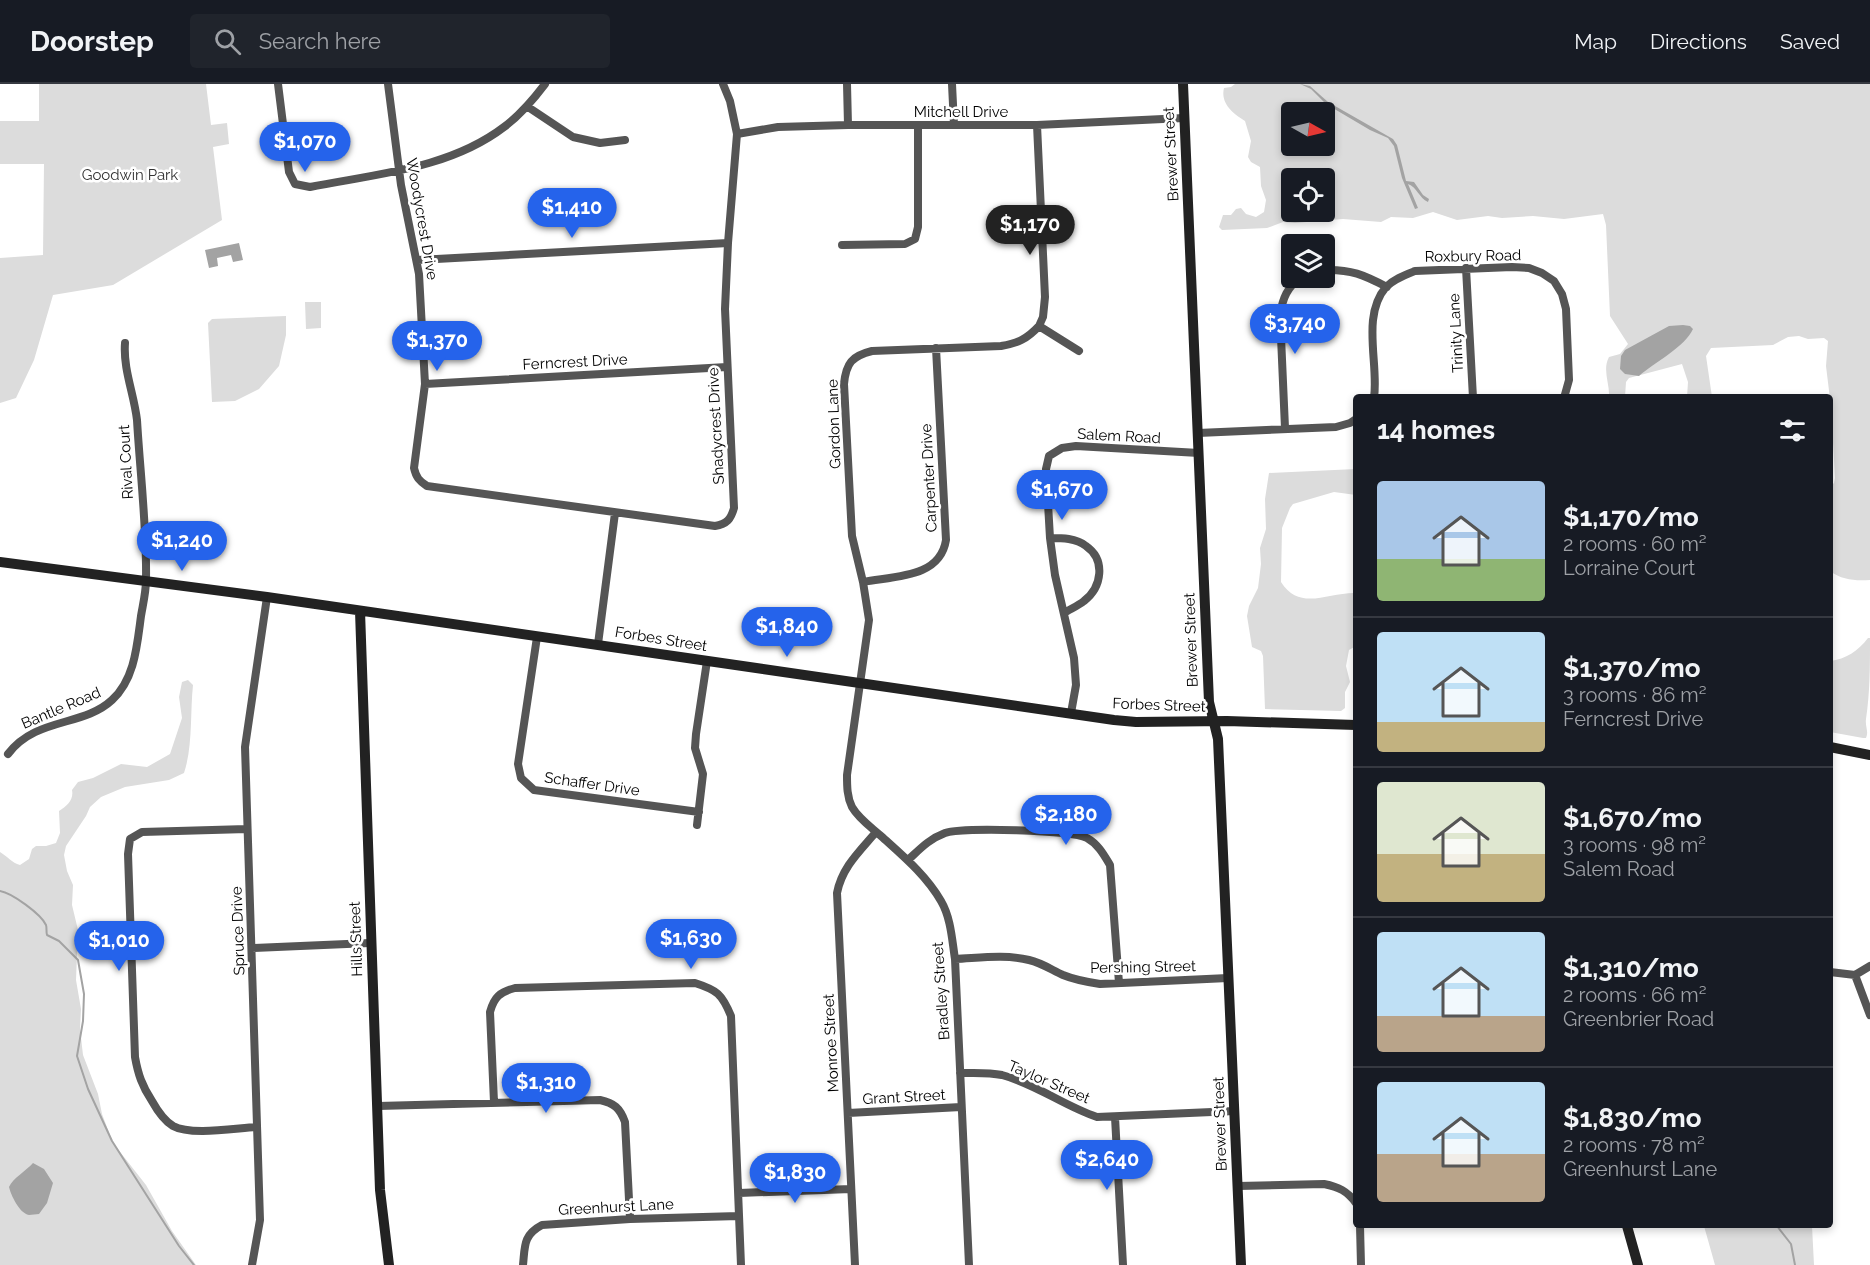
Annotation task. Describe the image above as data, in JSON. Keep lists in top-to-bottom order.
{
  "streets": {
    "main road": ["Brewer Street", "Forbes Street", "Hills Street"],
    "street": [
      "Mitchell Drive",
      "Woodycrest Drive",
      "Roxbury Road",
      "Trinity Lane",
      "Ferncrest Drive",
      "Gordon Lane",
      "Shadycrest Drive",
      "Salem Road",
      "Rival Court",
      "Carpenter Drive",
      "Bantle Road",
      "Schaffer Drive",
      "Spruce Drive",
      "Pershing Street",
      "Bradley Street",
      "Monroe Street",
      "Taylor Street",
      "Grant Street",
      "Greenhurst Lane"
    ]
  },
  "crossings": [
    ["Mitchell Drive", "Brewer Street"],
    ["Mitchell Drive", "Shadycrest Drive"],
    ["Brewer Street", "Salem Road"],
    ["Brewer Street", "Forbes Street"],
    ["Brewer Street", "Pershing Street"],
    ["Brewer Street", "Taylor Street"],
    ["Woodycrest Drive", "Ferncrest Drive"],
    ["Woodycrest Drive", "Shadycrest Drive"],
    ["Roxbury Road", "Trinity Lane"],
    ["Ferncrest Drive", "Shadycrest Drive"],
    ["Gordon Lane", "Carpenter Drive"],
    ["Gordon Lane", "Forbes Street"],
    ["Gordon Lane", "Bradley Street"],
    ["Salem Road", "Forbes Street"],
    ["Rival Court", "Forbes Street"],
    ["Rival Court", "Bantle Road"],
    ["Forbes Street", "Bantle Road"],
    ["Forbes Street", "Schaffer Drive"],
    ["Forbes Street", "Spruce Drive"],
    ["Forbes Street", "Hills Street"],
    ["Forbes Street", "Bradley Street"],
    ["Pershing Street", "Bradley Street"],
    ["Bradley Street", "Monroe Street"],
    ["Bradley Street", "Taylor Street"],
    ["Bradley Street", "Grant Street"],
    ["Monroe Street", "Grant Street"]
  ],
  "parks": ["Goodwin Park"],
  "north": "right",
  "page": {
    "header": "Doorstep",
    "search": "Search here",
    "nav": ["Map", "Directions", "Saved"],
    "price": [
      "$1,070",
      "$1,410",
      "$1,170",
      "$3,740",
      "$1,370",
      "$1,670",
      "$1,240",
      "$1,840",
      "$2,180",
      "$1,630",
      "$1,010",
      "$1,310",
      "$2,640",
      "$1,830"
    ],
    "heading": "14 homes",
    "list": [
      {
        "name": "$1,170/mo",
        "note": "2 rooms · 60 m² · Lorraine Court"
      },
      {
        "name": "$1,370/mo",
        "note": "3 rooms · 86 m² · Ferncrest Drive"
      },
      {
        "name": "$1,670/mo",
        "note": "3 rooms · 98 m² · Salem Road"
      },
      {
        "name": "$1,310/mo",
        "note": "2 rooms · 66 m² · Greenbrier Road"
      },
      {
        "name": "$1,830/mo",
        "note": "2 rooms · 78 m² · Greenhurst Lane"
      }
    ]
  }
}
